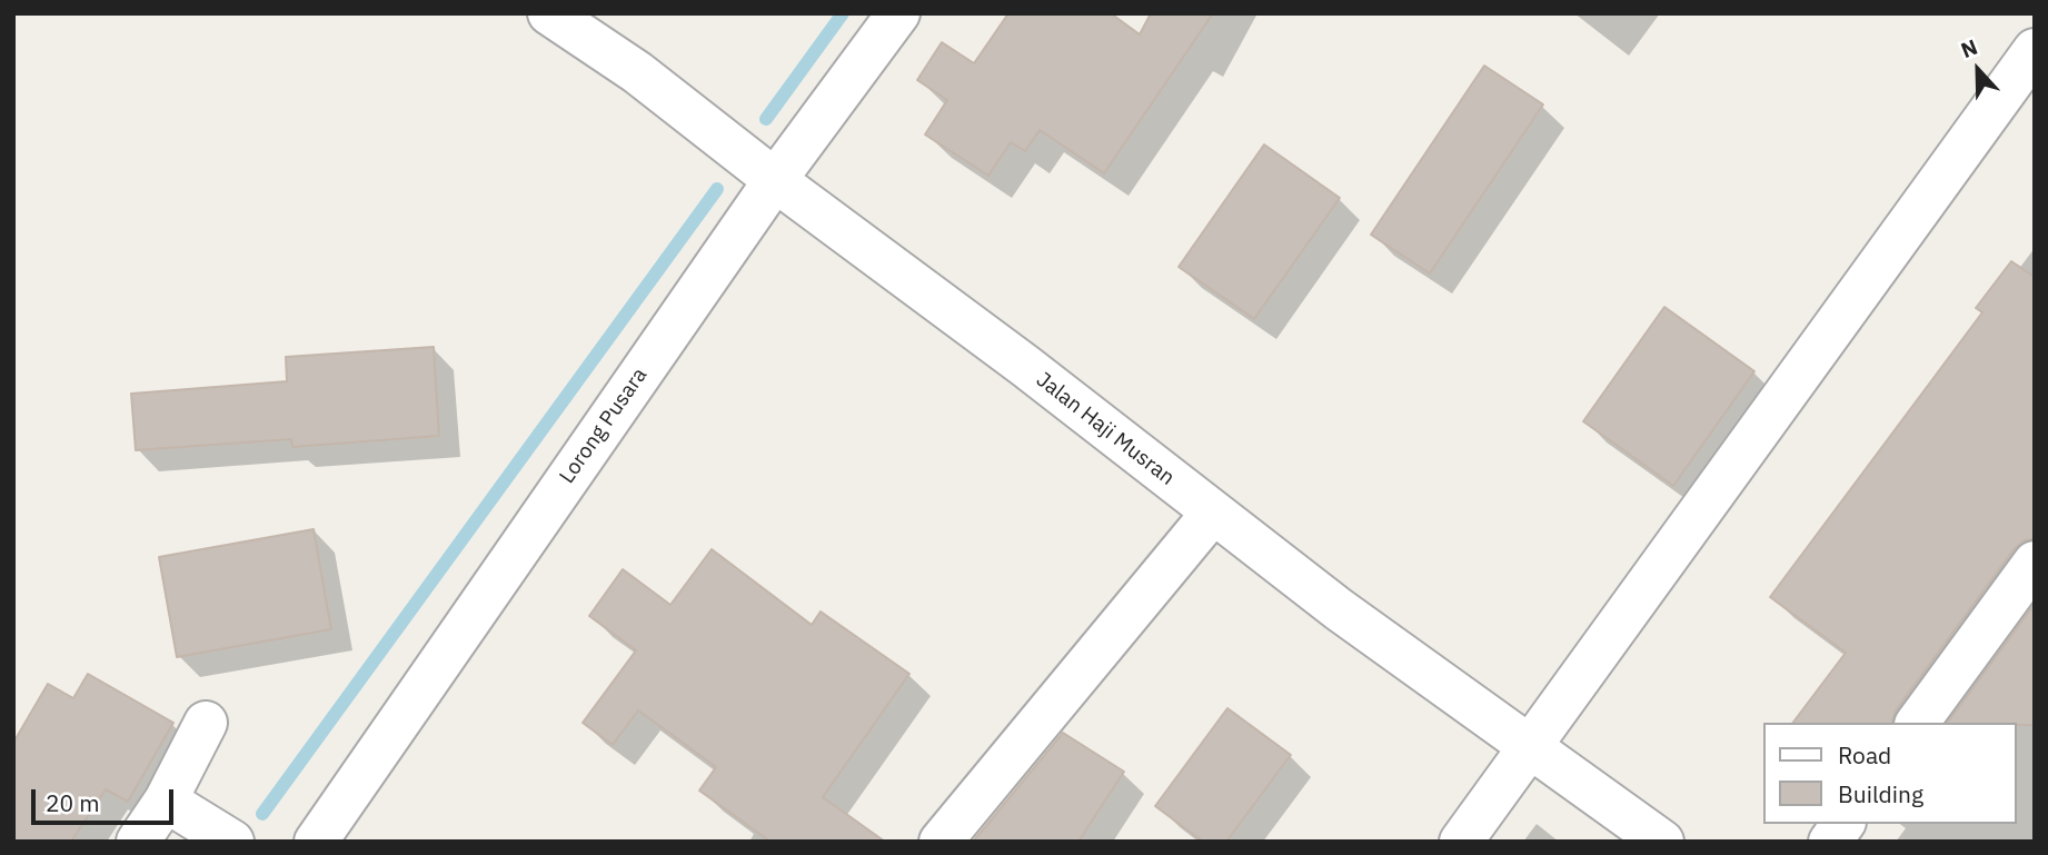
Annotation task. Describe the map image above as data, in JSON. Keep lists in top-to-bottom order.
{
  "streets": {
    "street": ["Lorong Pusara", "Jalan Haji Musran"]
  },
  "crossings": [
    ["Lorong Pusara", "Jalan Haji Musran"]
  ],
  "legend": ["Road", "Building"],
  "scale_bar": "20 m",
  "north": "top"
}
